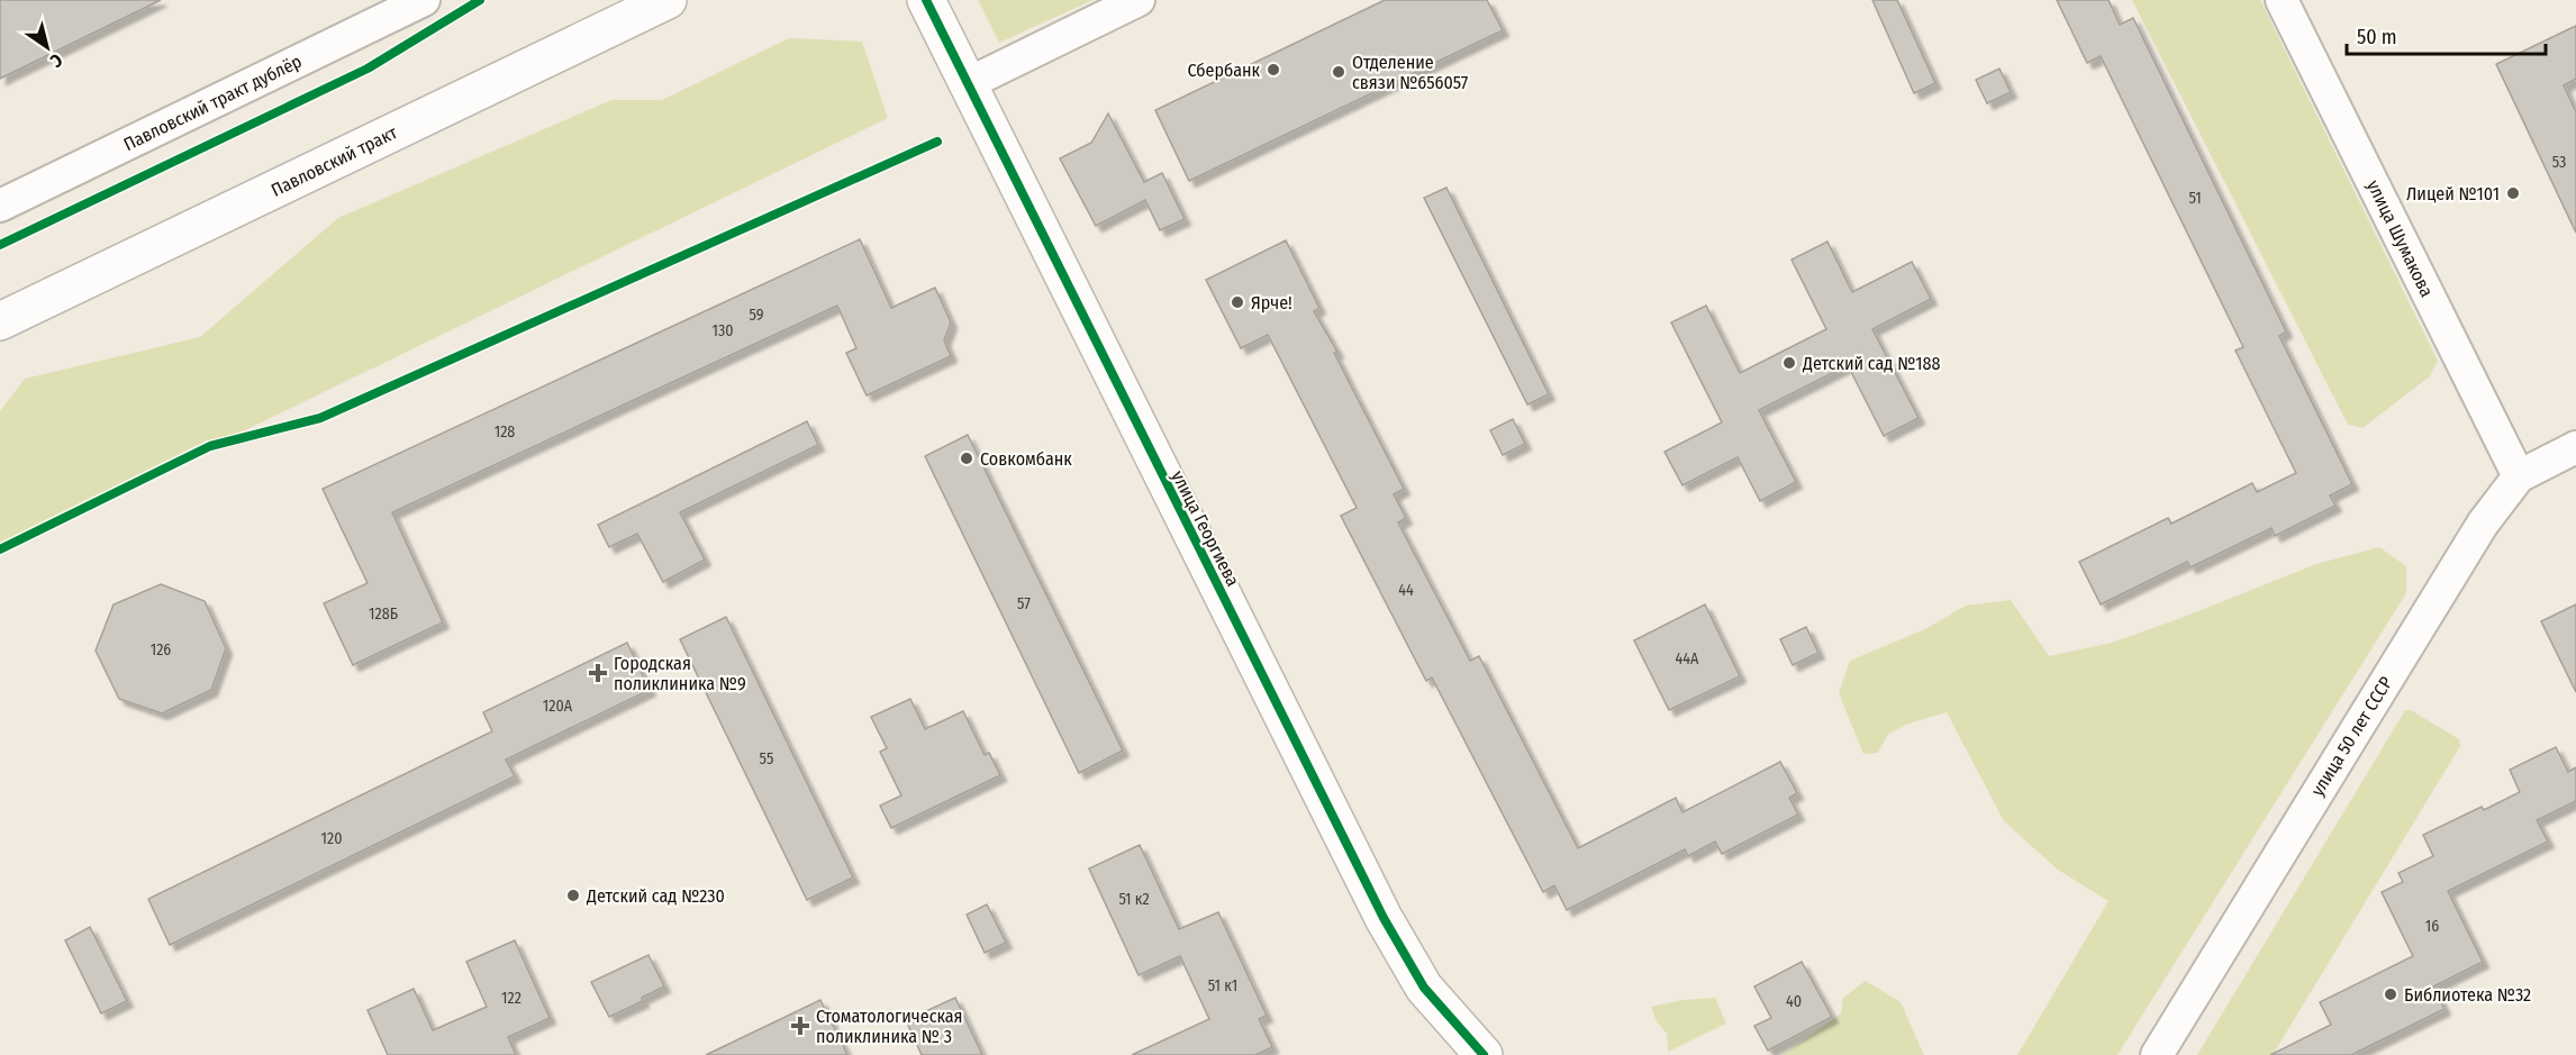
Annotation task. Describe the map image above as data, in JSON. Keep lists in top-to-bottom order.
{
  "streets": {
    "street": [
      "Павловский тракт дублёр",
      "Павловский тракт",
      "улица Шумакова",
      "улица Георгиева",
      "улица 50 лет СССР"
    ]
  },
  "crossings": [
    ["улица Шумакова", "улица 50 лет СССР"]
  ],
  "places": {
    "other": [
      "Сбербанк",
      "Отделение связи №656057",
      "Лицей №101",
      "Ярче!",
      "Детский сад №188",
      "Совкомбанк",
      "Детский сад №230",
      "Библиотека №32"
    ],
    "health": ["Городская поликлиника №9", "Стоматологическая поликлиника № 3"]
  },
  "house_numbers": [
    "53",
    "51",
    "59",
    "130",
    "128",
    "44",
    "57",
    "128Б",
    "126",
    "44А",
    "120А",
    "55",
    "120",
    "51 к2",
    "16",
    "51 к1",
    "122",
    "40"
  ],
  "scale_bar": "50 m",
  "north": "bottom right"
}
